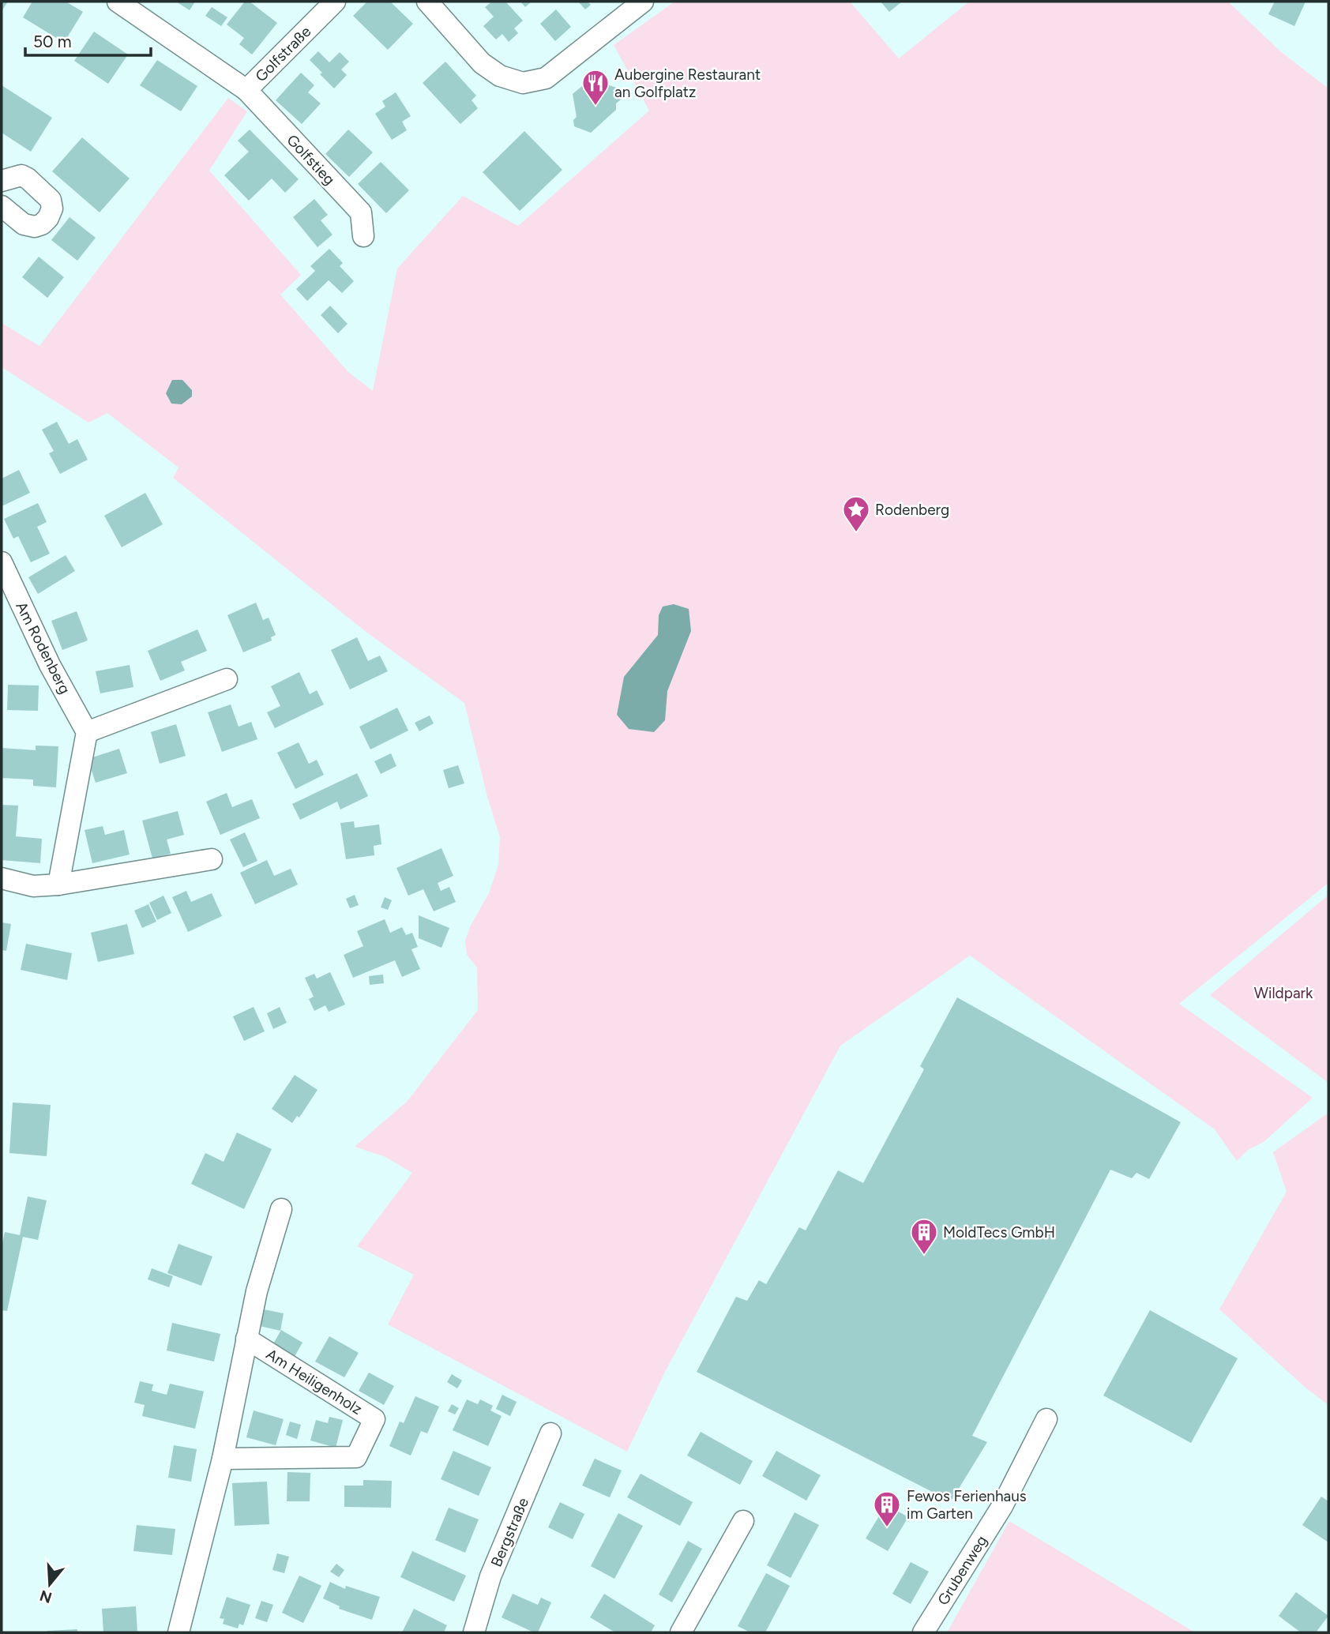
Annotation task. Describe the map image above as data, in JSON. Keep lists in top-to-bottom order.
{
  "streets": {
    "street": [
      "Golfstraße",
      "Golfstieg",
      "Am Rodenberg",
      "Am Heiligenholz",
      "Bergstraße",
      "Grubenweg"
    ]
  },
  "crossings": [
    ["Golfstraße", "Golfstieg"]
  ],
  "parks": ["Wildpark"],
  "places": {
    "restaurant": ["Aubergine Restaurant an Golfplatz"],
    "place": ["Rodenberg"],
    "building": ["MoldTecs GmbH", "Fewos Ferienhaus im Garten"]
  },
  "scale_bar": "50 m",
  "north": "bottom"
}
